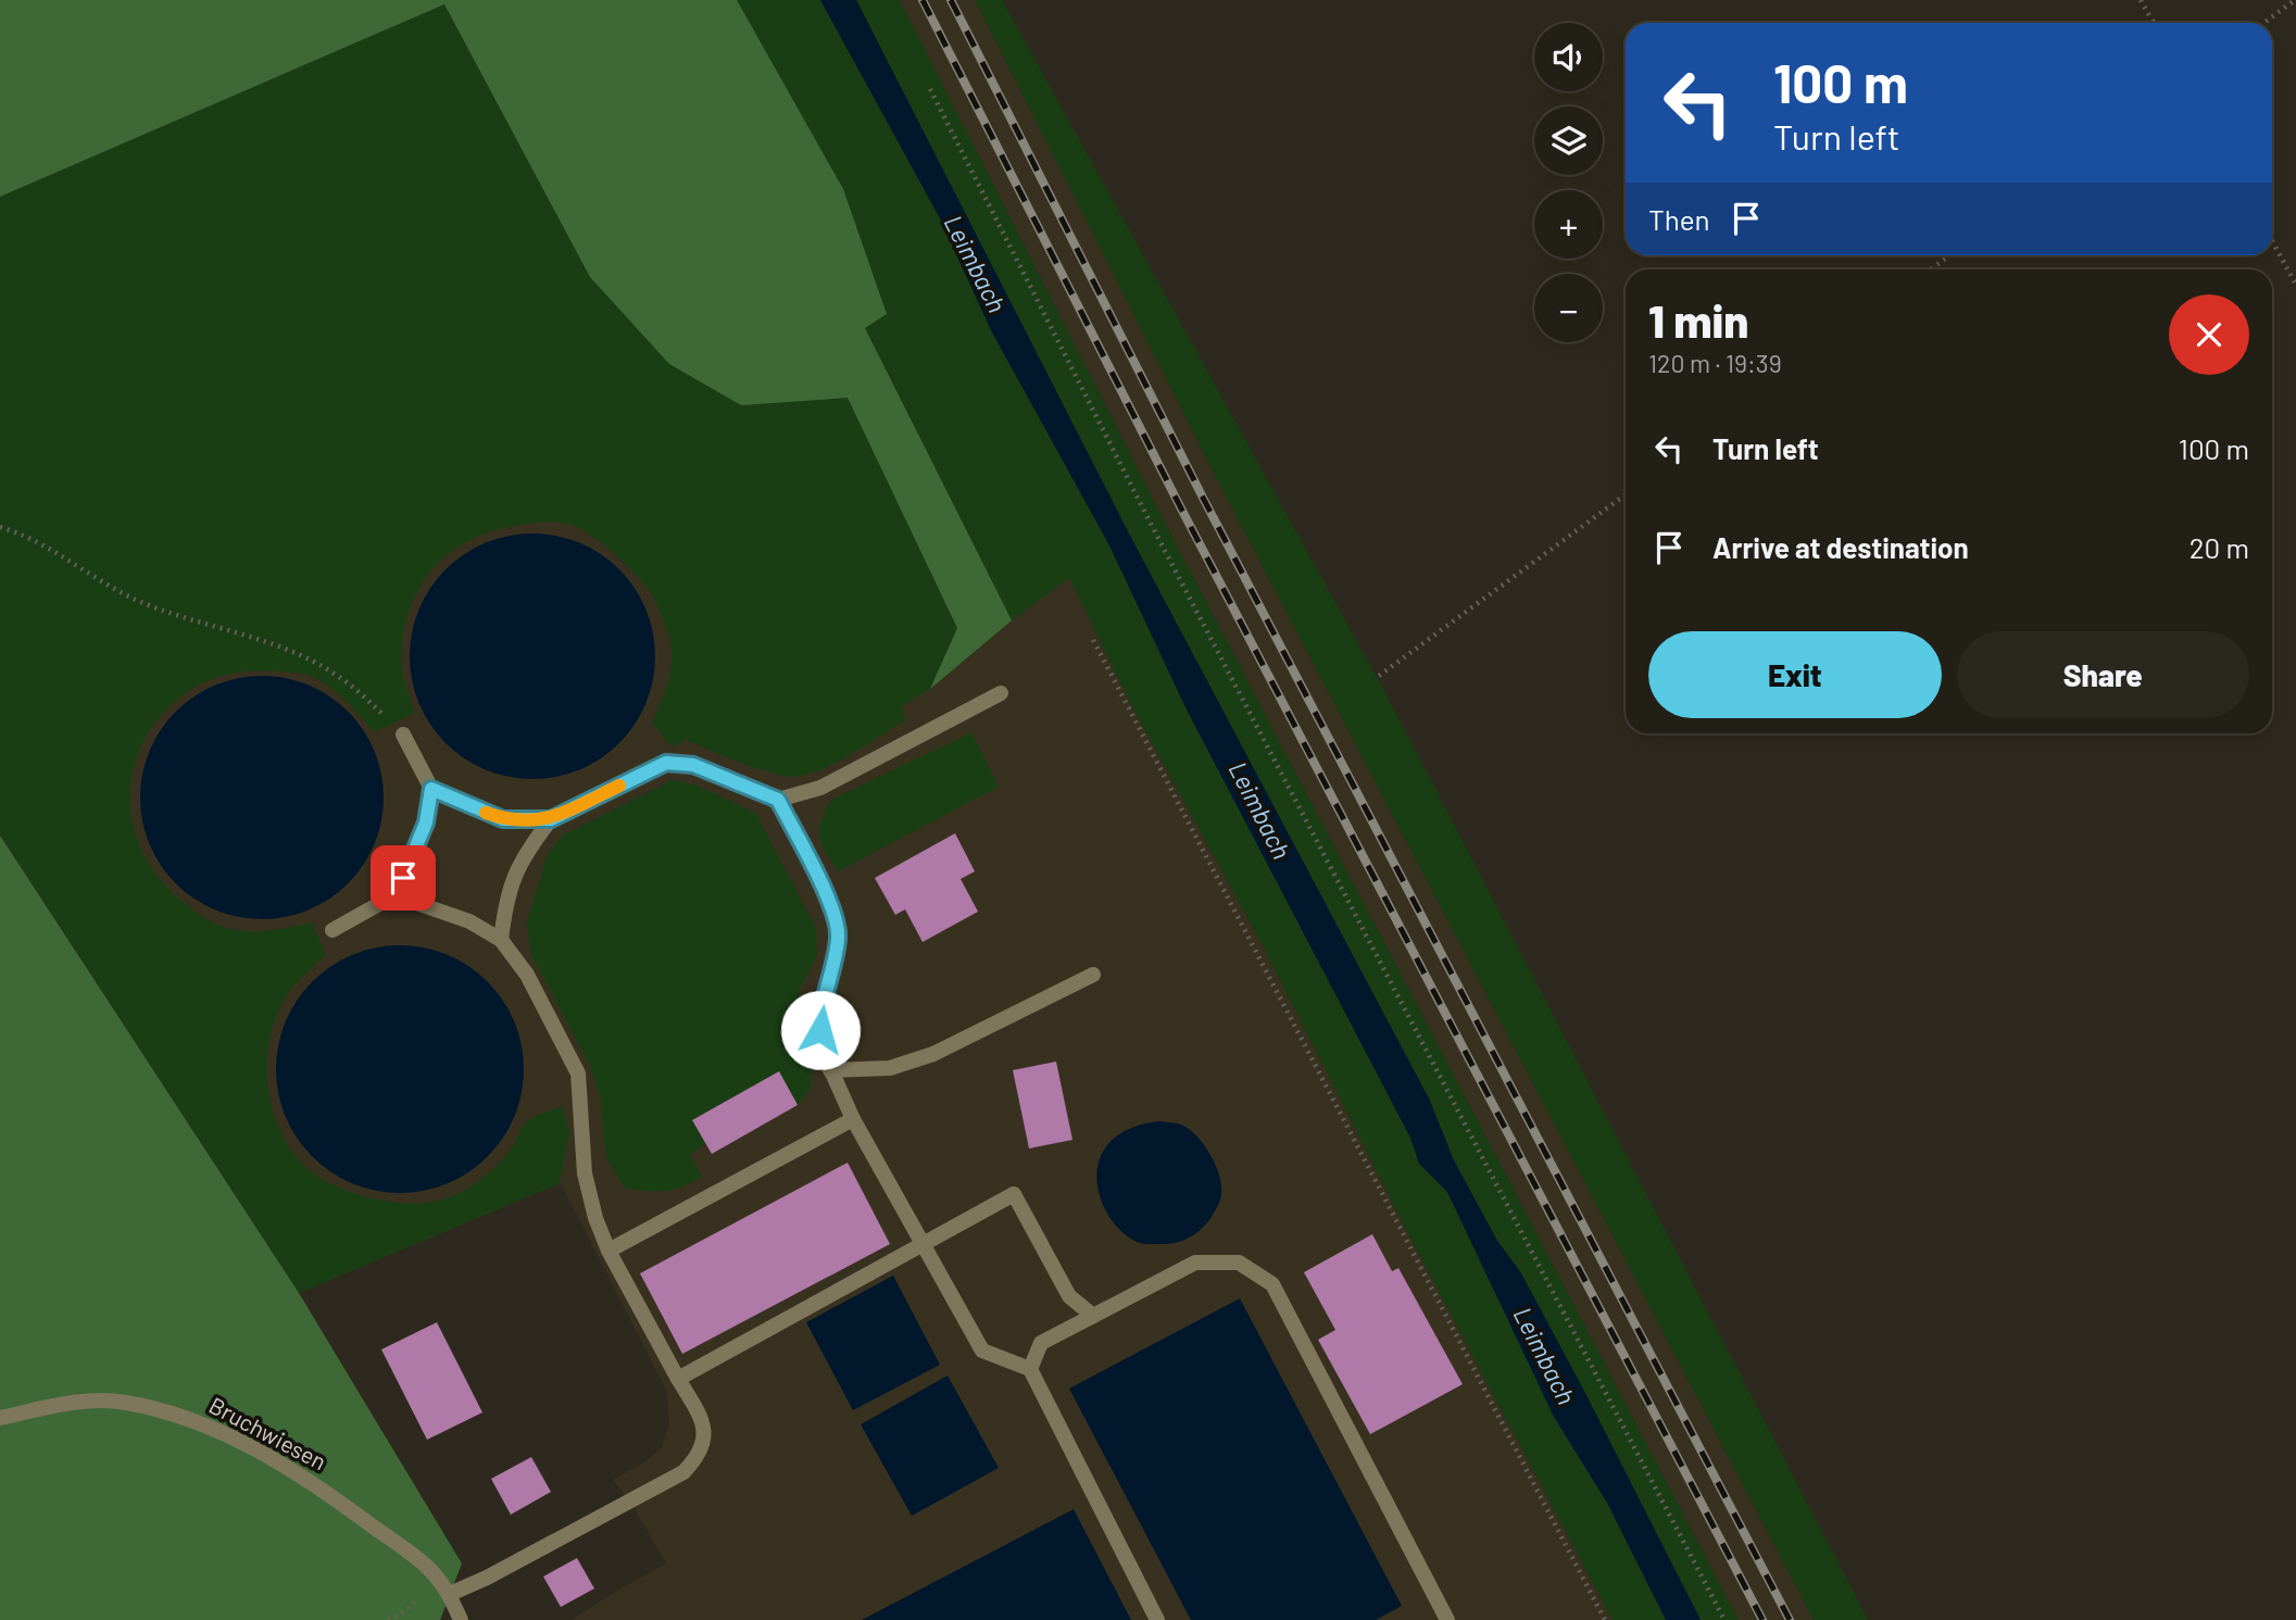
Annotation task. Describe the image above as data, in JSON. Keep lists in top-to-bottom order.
{
  "streets": {
    "street": ["Bruchwiesen"]
  },
  "water": ["Leimbach"],
  "page": {
    "map_buttons": ["+", "−"],
    "turn": ["100 m", "Turn left"],
    "then": "Then",
    "heading": ["1 min", "120 m · 19:39"],
    "list": [
      {
        "name": "Turn left",
        "value": "100 m"
      },
      {
        "name": "Arrive at destination",
        "value": "20 m"
      }
    ],
    "buttons": ["Exit", "Share"]
  }
}
